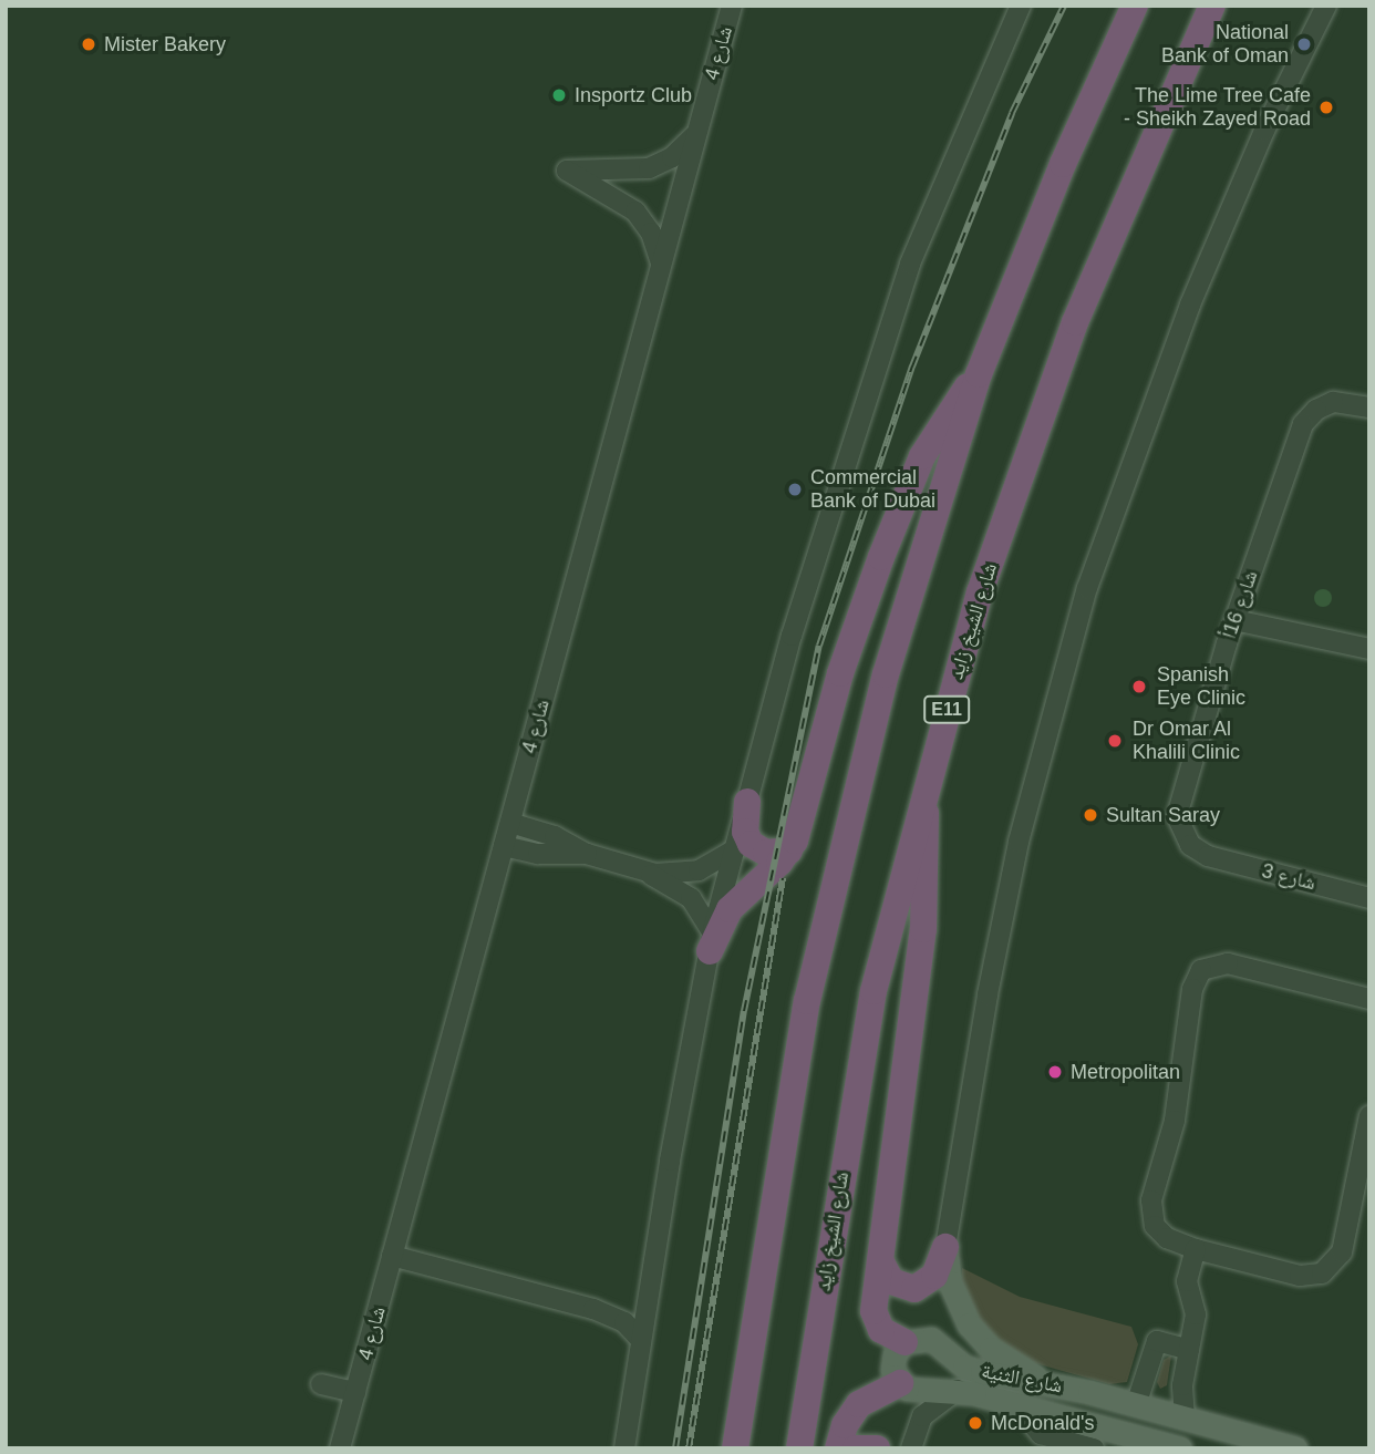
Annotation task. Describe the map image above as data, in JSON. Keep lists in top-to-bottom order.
{
  "streets": {
    "highway": ["شارع الشيخ زايد", "E11"],
    "main road": ["شارع الثنية"],
    "street": ["شارع 4", "شارع 16أ", "شارع 3"]
  },
  "crossings": [
    ["شارع 16أ", "شارع 3"]
  ],
  "places": [
    "Mister Bakery",
    "National Bank of Oman",
    "Insportz Club",
    "The Lime Tree Cafe - Sheikh Zayed Road",
    "Commercial Bank of Dubai",
    "Spanish Eye Clinic",
    "Dr Omar Al Khalili Clinic",
    "Sultan Saray",
    "Metropolitan",
    "McDonald's"
  ]
}
